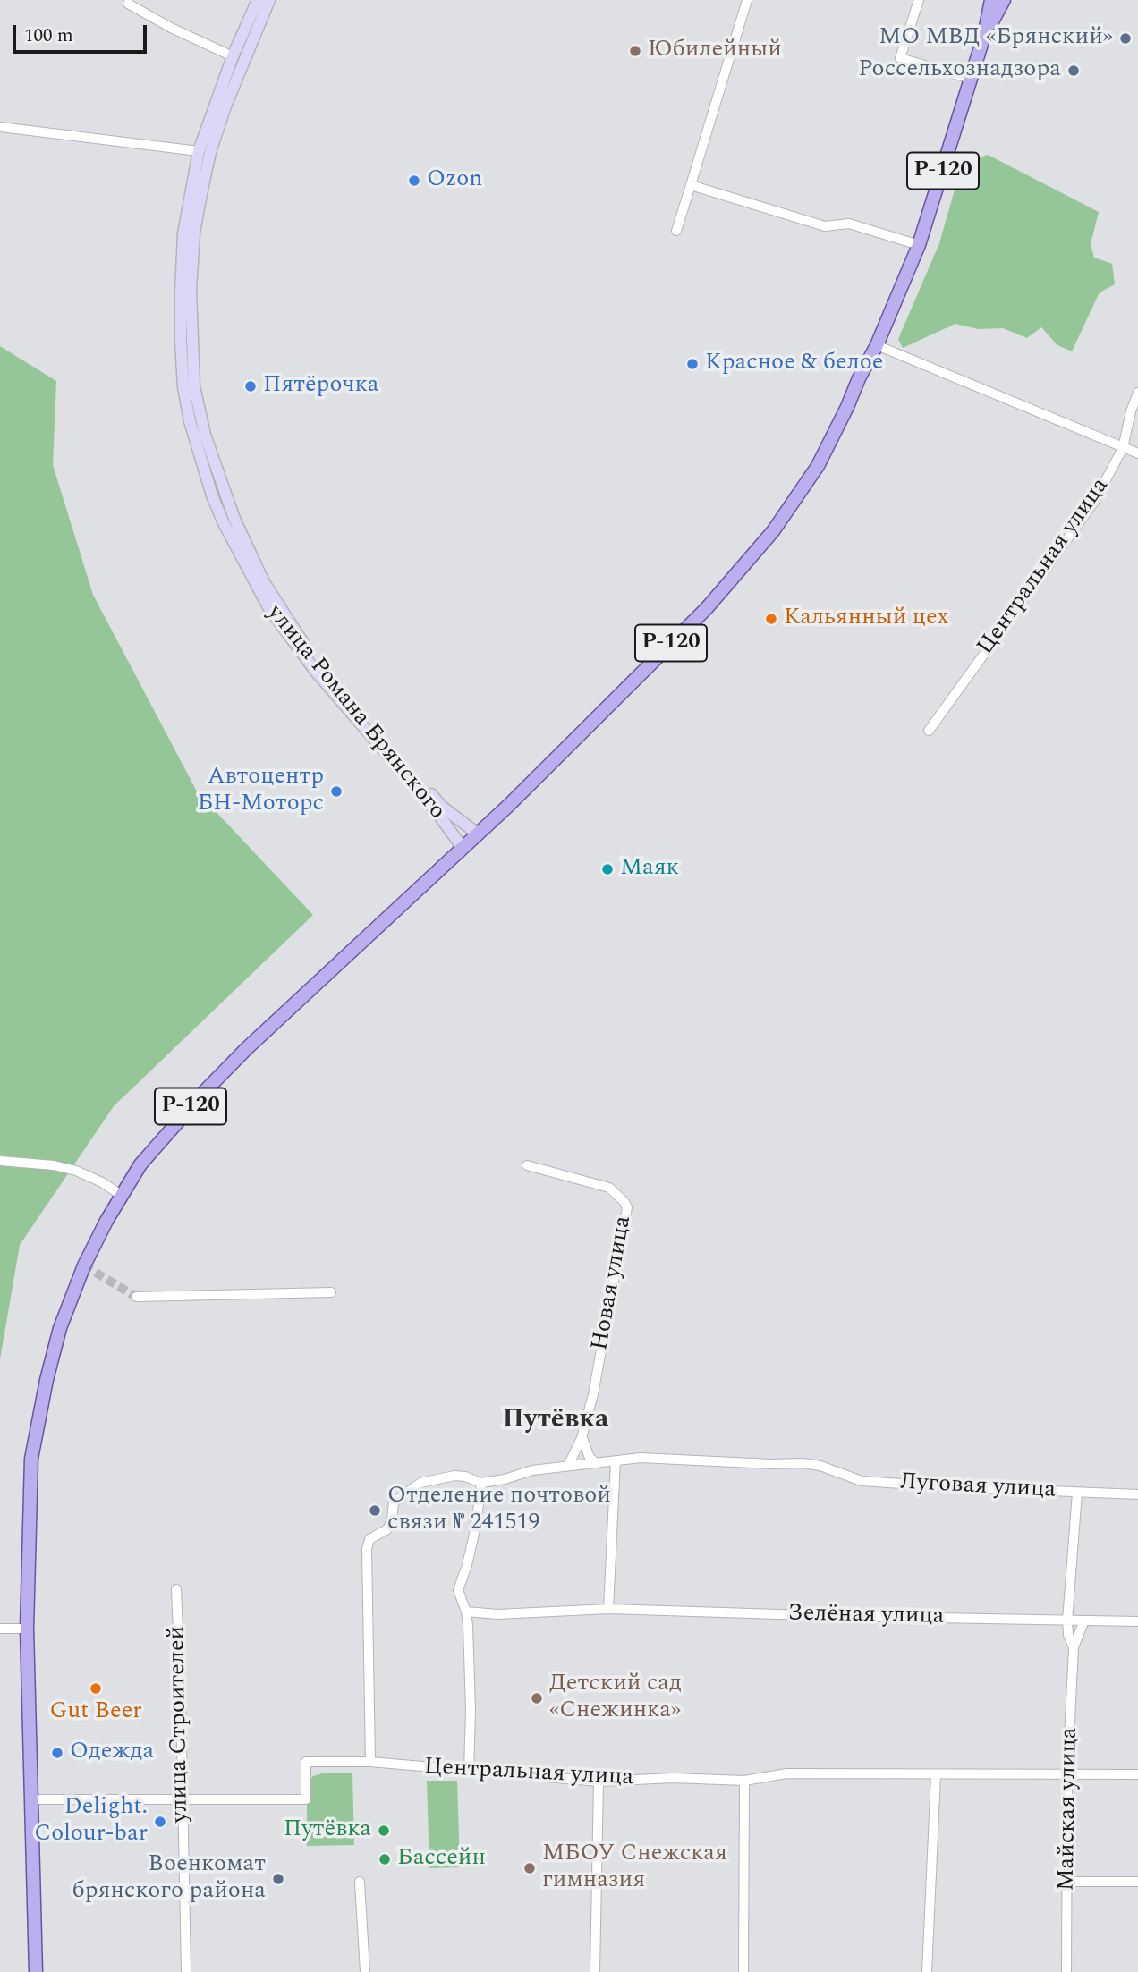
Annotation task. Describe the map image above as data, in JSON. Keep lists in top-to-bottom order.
{
  "streets": {
    "main road": ["Р-120", "улица Романа Брянского"],
    "street": [
      "Центральная улица",
      "Новая улица",
      "Луговая улица",
      "Зелёная улица",
      "улица Строителей",
      "Майская улица"
    ]
  },
  "crossings": [
    ["Р-120", "Центральная улица"],
    ["Р-120", "улица Романа Брянского"],
    ["Центральная улица", "улица Строителей"],
    ["Центральная улица", "Майская улица"],
    ["Новая улица", "Луговая улица"]
  ],
  "districts": ["Путёвка"],
  "places": [
    "МО МВД «Брянский»",
    "Юбилейный",
    "Россельхознадзора",
    "Ozon",
    "Красное & белое",
    "Пятёрочка",
    "Кальянный цех",
    "Автоцентр БН-Моторс",
    "Маяк",
    "Отделение почтовой связи № 241519",
    "Gut Beer",
    "Детский сад «Снежинка»",
    "Одежда",
    "Delight. Colour-bar",
    "Путёвка",
    "Бассейн",
    "МБОУ Снежская гимназия",
    "Военкомат брянского района"
  ],
  "scale_bar": "100 m"
}
